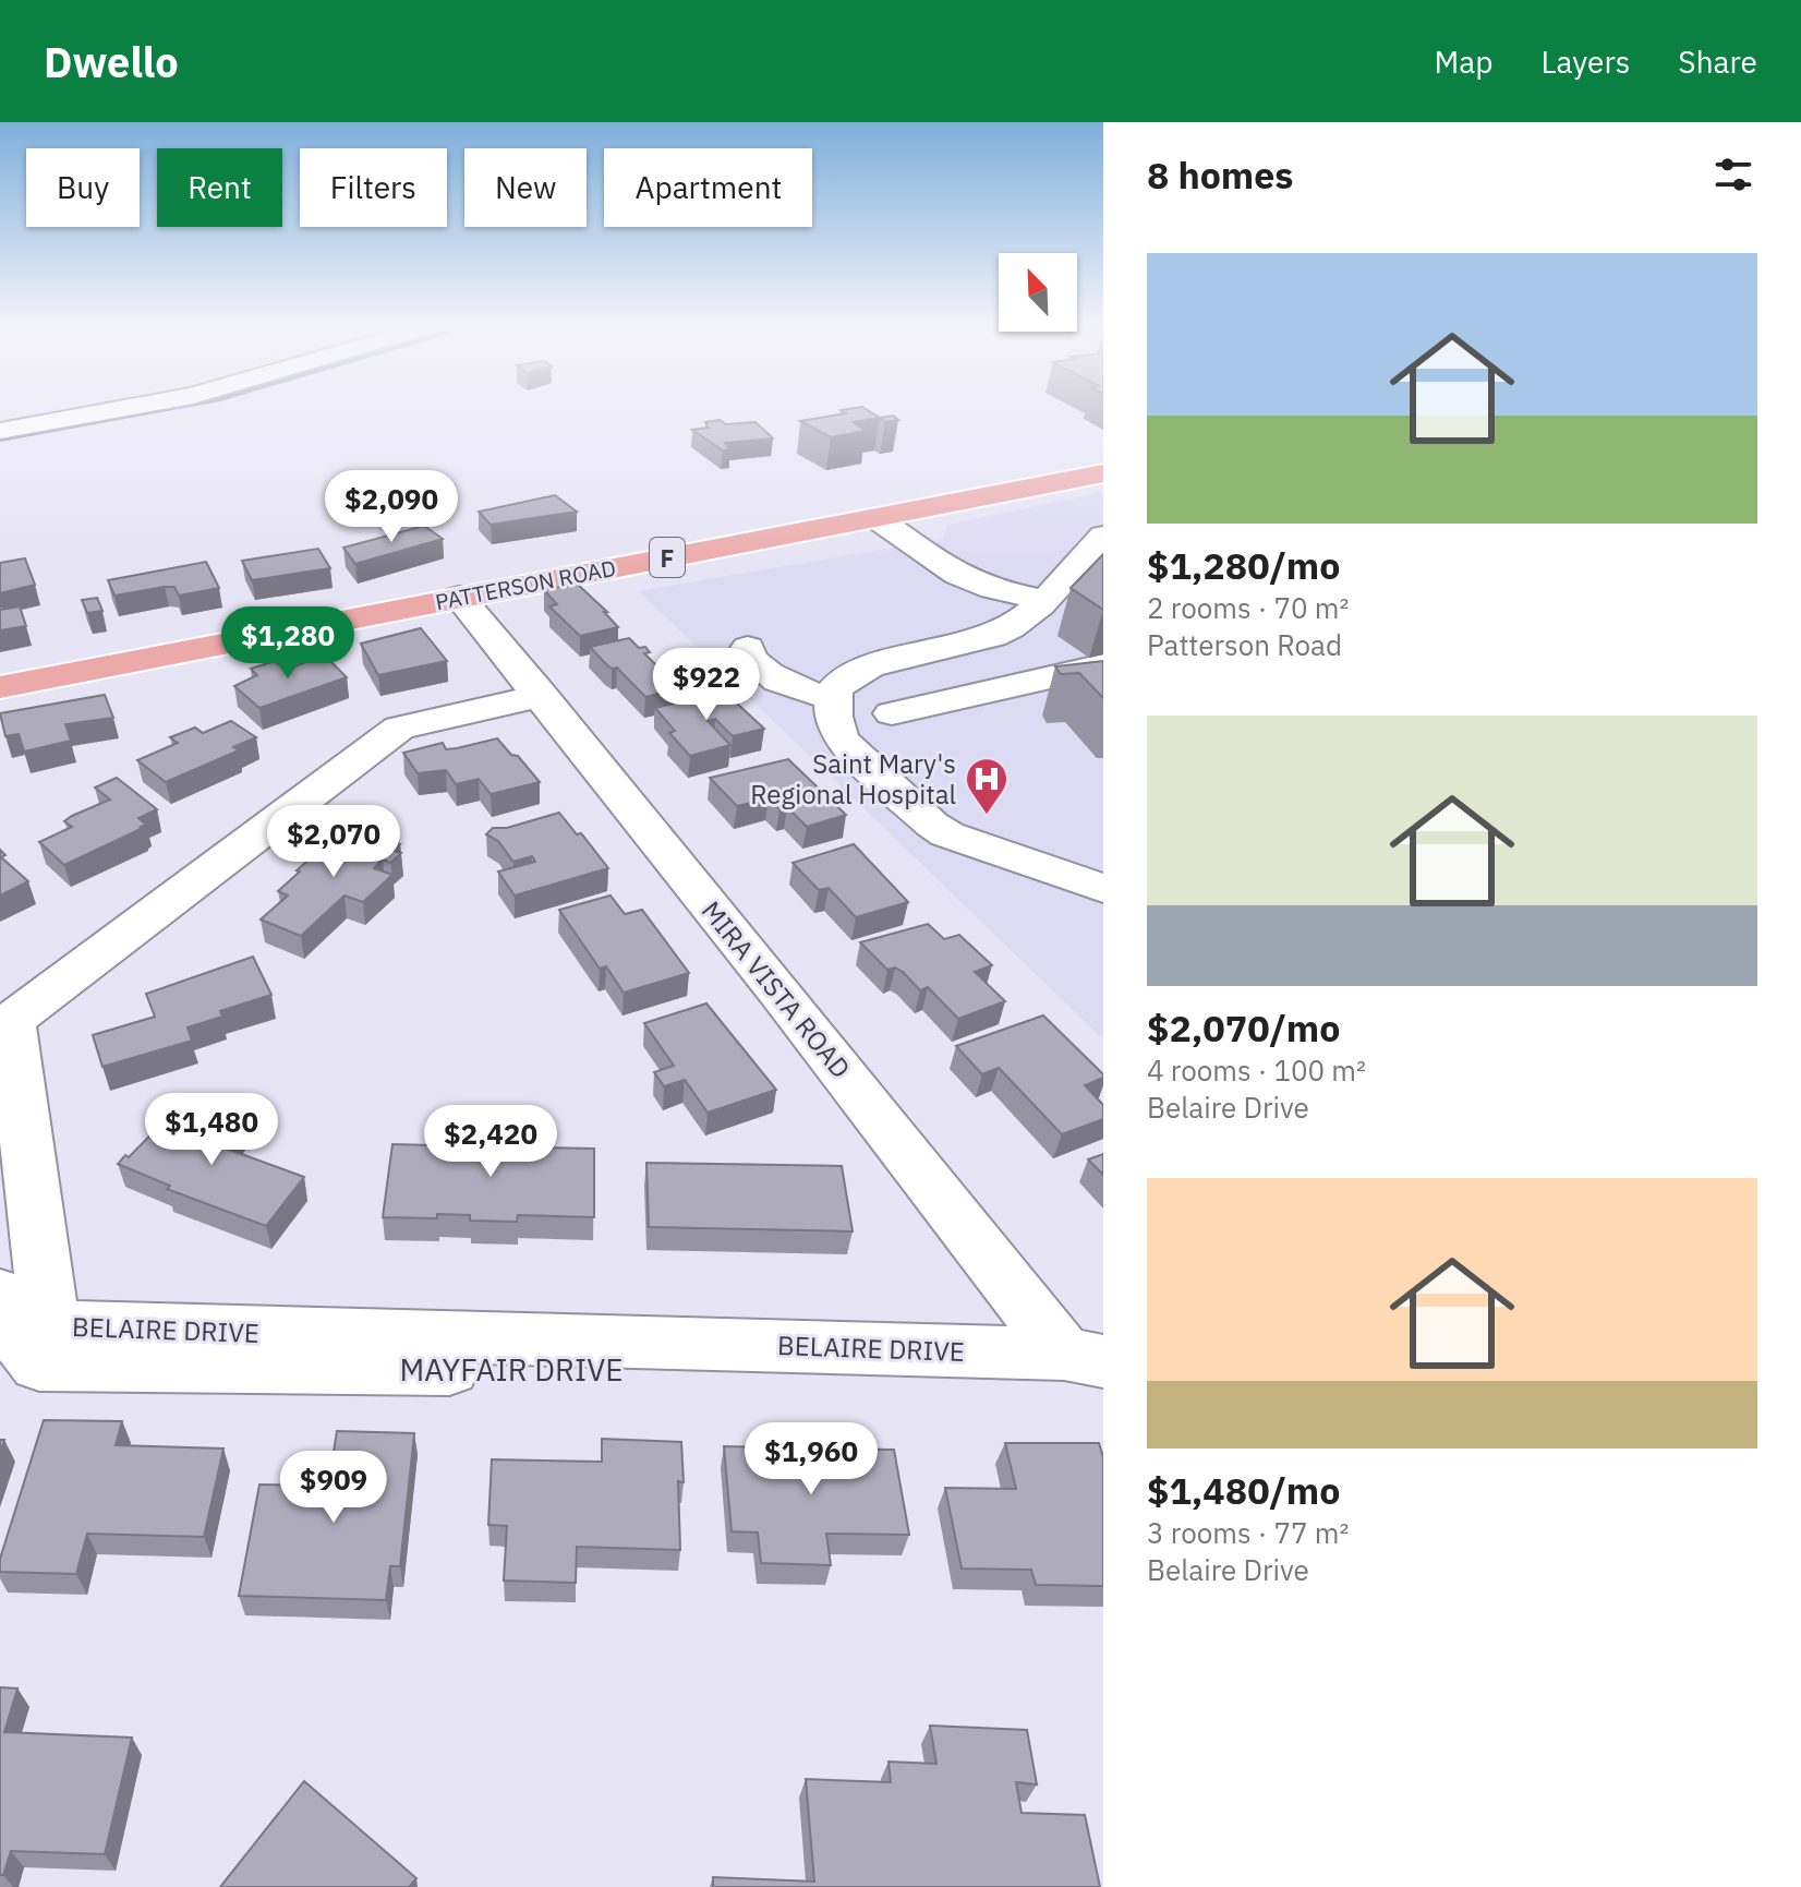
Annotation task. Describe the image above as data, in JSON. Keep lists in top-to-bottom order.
{
  "streets": {
    "main road": ["F", "PATTERSON ROAD"],
    "street": ["MIRA VISTA ROAD", "BELAIRE DRIVE", "MAYFAIR DRIVE"]
  },
  "crossings": [
    ["PATTERSON ROAD", "MIRA VISTA ROAD"],
    ["MIRA VISTA ROAD", "BELAIRE DRIVE"],
    ["MIRA VISTA ROAD", "MAYFAIR DRIVE"],
    ["BELAIRE DRIVE", "MAYFAIR DRIVE"]
  ],
  "places": {
    "hospital": ["Saint Mary's Regional Hospital"]
  },
  "north": "top left",
  "page": {
    "header": "Dwello",
    "nav": ["Map", "Layers", "Share"],
    "heading": "8 homes",
    "chip": [
      "Buy",
      "Rent",
      "Filters",
      "New",
      "Apartment"
    ],
    "list": [
      {
        "name": "$1,280/mo",
        "note": "2 rooms · 70 m² · Patterson Road"
      },
      {
        "name": "$2,070/mo",
        "note": "4 rooms · 100 m² · Belaire Drive"
      },
      {
        "name": "$1,480/mo",
        "note": "3 rooms · 77 m² · Belaire Drive"
      }
    ],
    "price": [
      "$2,090",
      "$1,280",
      "$922",
      "$2,070",
      "$1,480",
      "$2,420",
      "$1,960",
      "$909"
    ]
  }
}
